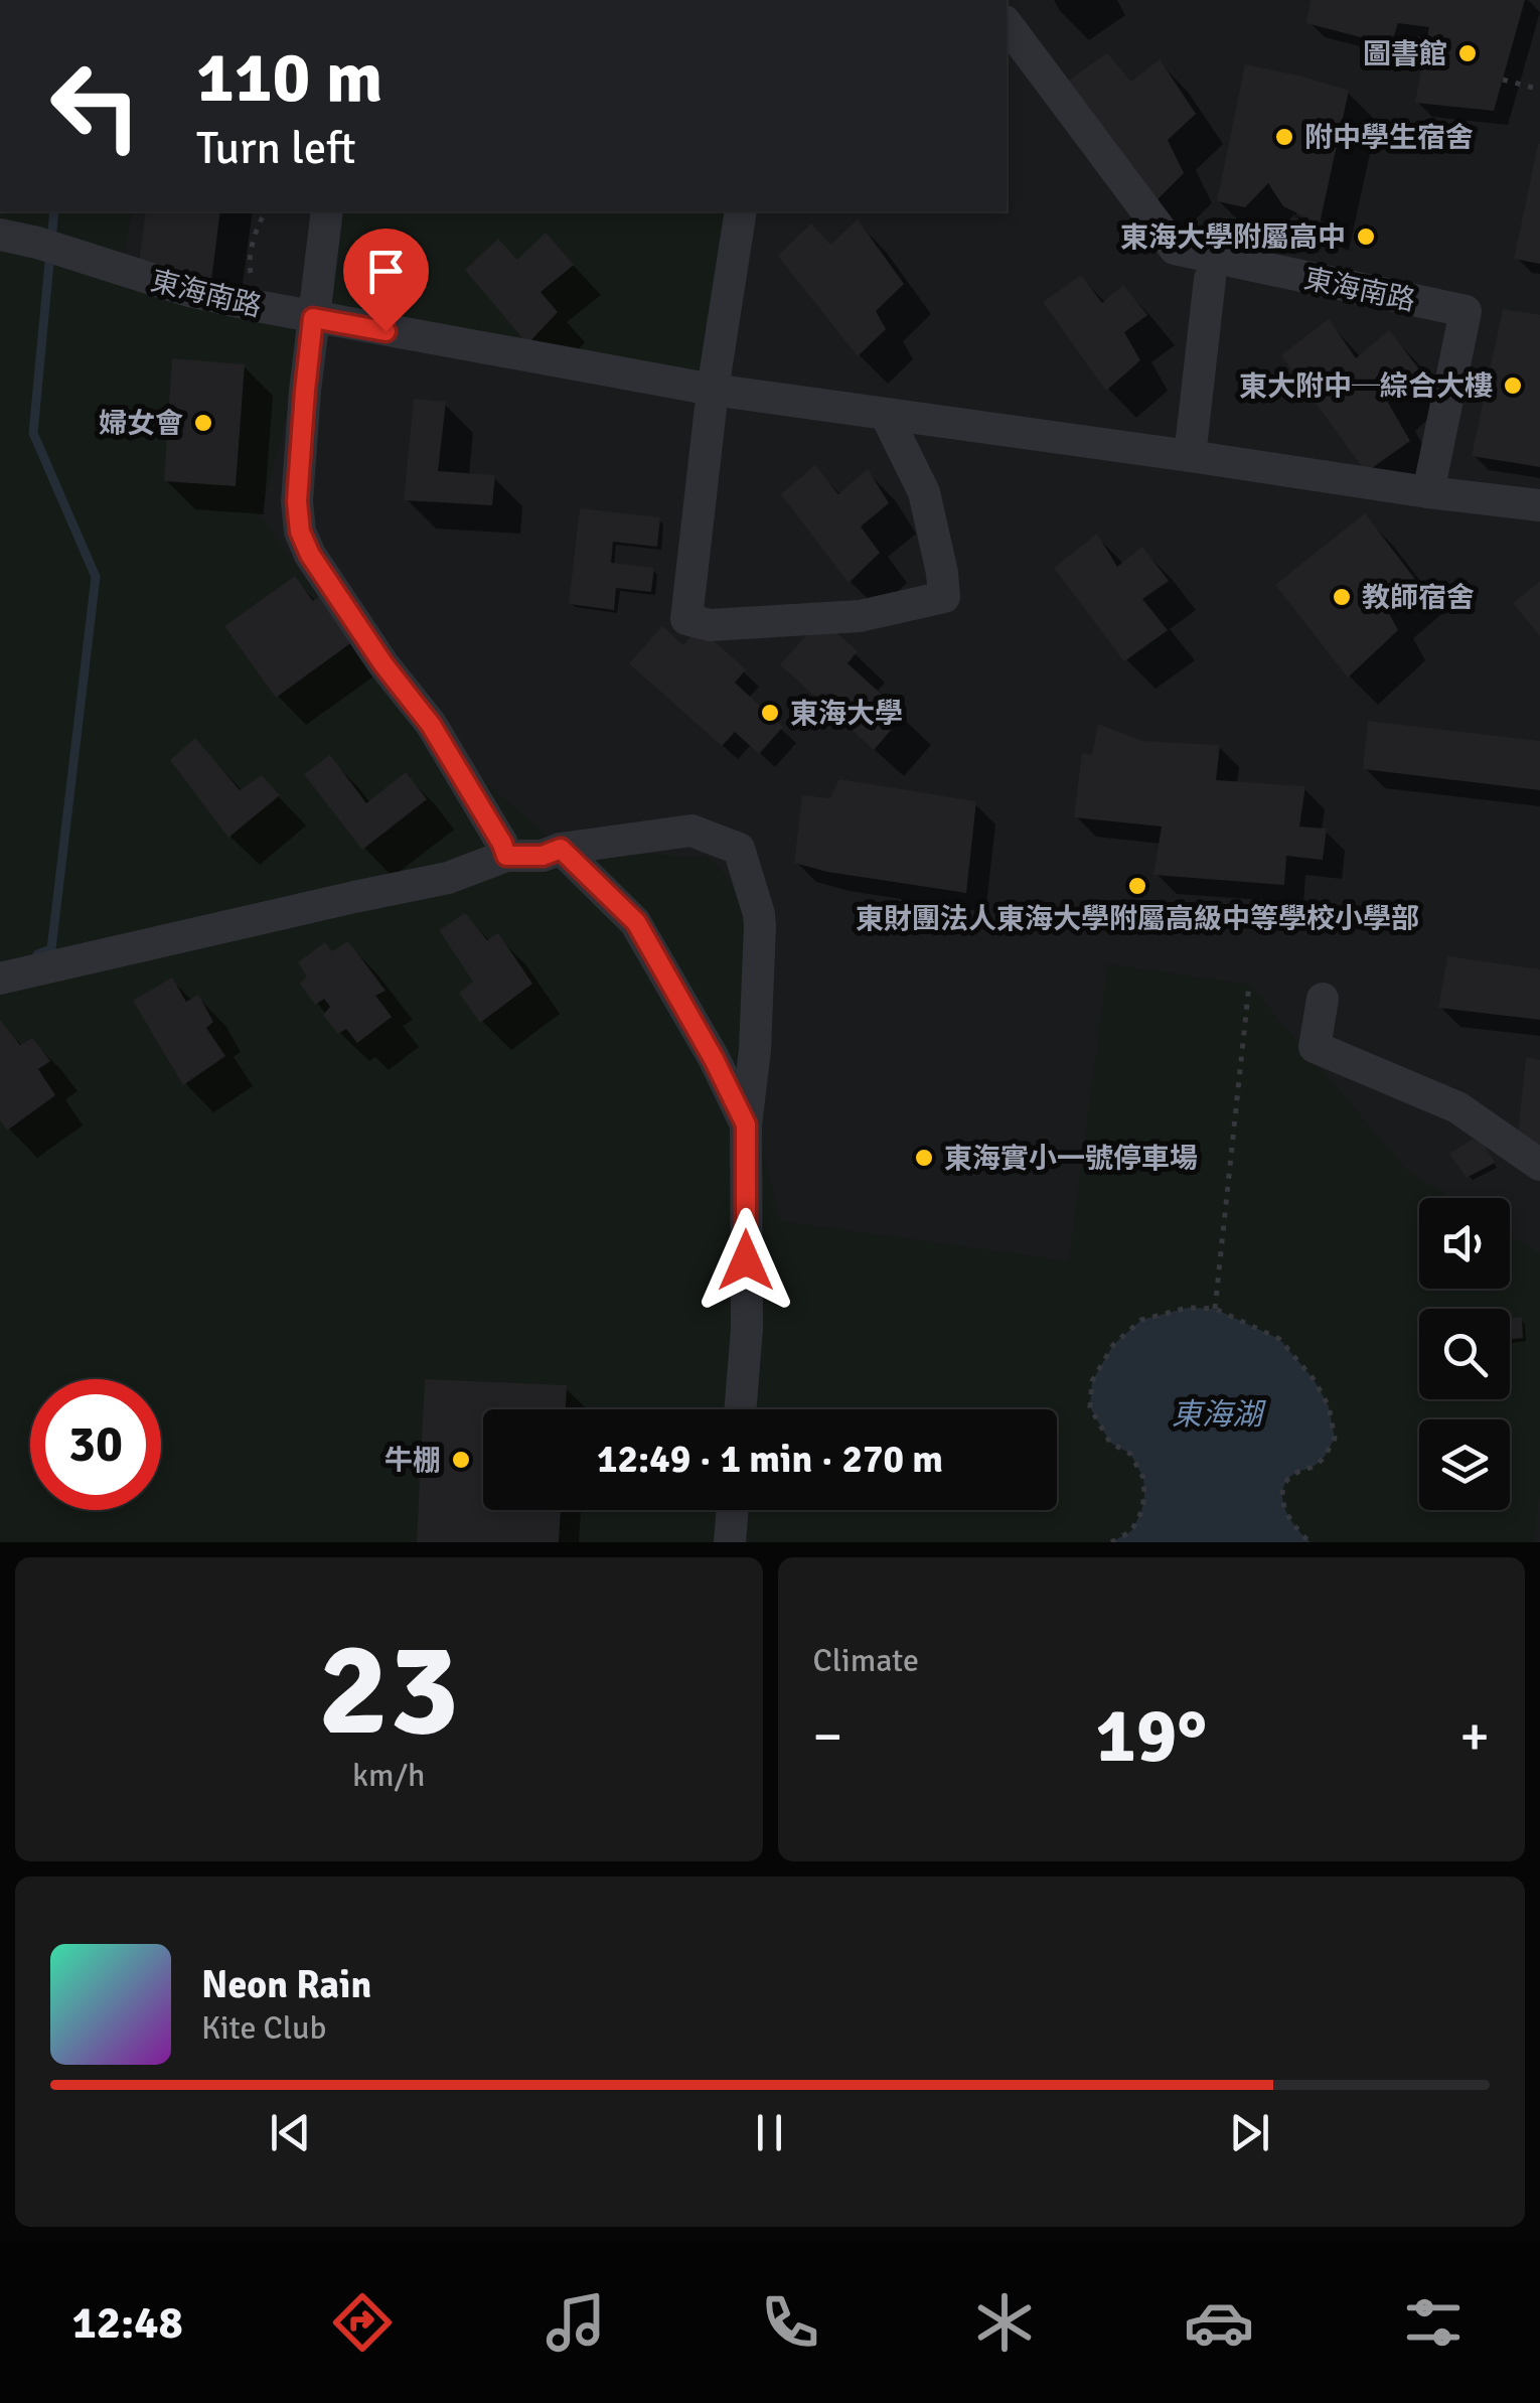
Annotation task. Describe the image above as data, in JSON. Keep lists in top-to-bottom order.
{
  "streets": {
    "street": ["東海南路"]
  },
  "water": ["東海湖"],
  "places": [
    "圖書館",
    "附中學生宿舍",
    "東海大學附屬高中",
    "東大附中─綜合大樓",
    "婦女會",
    "教師宿舍",
    "東海大學",
    "東財團法人東海大學附屬高級中等學校小學部",
    "東海實小一號停車場",
    "牛棚"
  ],
  "page": {
    "turn": ["110 m", "Turn left"],
    "limit": "30",
    "trip": "12:49 · 1 min · 270 m",
    "tile": [
      ["23", "km/h"],
      "Climate"
    ],
    "heat": ["−", "19°", "+"],
    "song": ["Neon Rain", "Kite Club"],
    "tabs": "12:48"
  }
}
